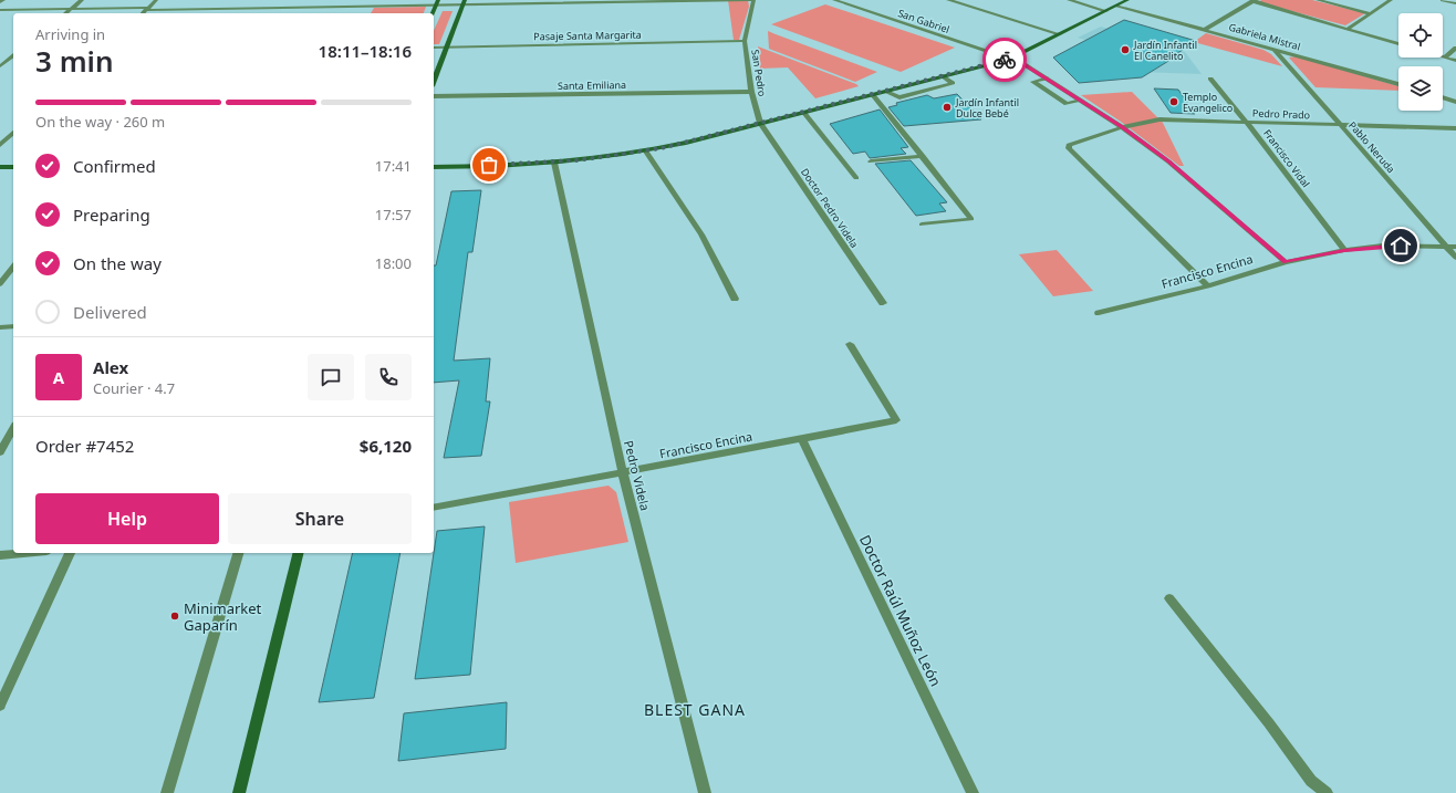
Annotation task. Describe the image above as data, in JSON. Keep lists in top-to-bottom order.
{
  "streets": {
    "street": [
      "San Gabriel",
      "Pasaje Santa Margarita",
      "Gabriela Mistral",
      "San Pedro",
      "Santa Emiliana",
      "Pedro Prado",
      "Pablo Neruda",
      "Francisco Vidal",
      "Doctor Pedro Videla",
      "Francisco Encina",
      "Pedro Videla",
      "Doctor Raúl Muñoz León"
    ]
  },
  "crossings": [
    ["San Gabriel", "Pedro Prado"],
    ["San Gabriel", "Francisco Encina"],
    ["Pasaje Santa Margarita", "San Pedro"],
    ["Gabriela Mistral", "Pablo Neruda"],
    ["San Pedro", "Santa Emiliana"],
    ["San Pedro", "Doctor Pedro Videla"],
    ["Pedro Prado", "Pablo Neruda"],
    ["Pedro Prado", "Francisco Vidal"],
    ["Pedro Prado", "Francisco Encina"],
    ["Pablo Neruda", "Francisco Encina"],
    ["Francisco Vidal", "Francisco Encina"],
    ["Francisco Encina", "Pedro Videla"],
    ["Francisco Encina", "Doctor Raúl Muñoz León"]
  ],
  "districts": ["BLEST GANA"],
  "places": [
    "Jardín Infantil El Canelito",
    "Templo Evangelico",
    "Jardín Infantil Dulce Bebé",
    "Minimarket Gaparín"
  ],
  "page": {
    "heading": ["3 min", "Arriving in", "18:11–18:16"],
    "panel": [
      "Alex",
      "Courier · 4.7",
      "Order #7452",
      "$6,120"
    ],
    "bar": "On the way · 260 m",
    "list": [
      ["Confirmed", "17:41"],
      ["Preparing", "17:57"],
      ["On the way", "18:00"],
      "Delivered"
    ],
    "round": "A",
    "buttons": ["Help", "Share"]
  }
}
